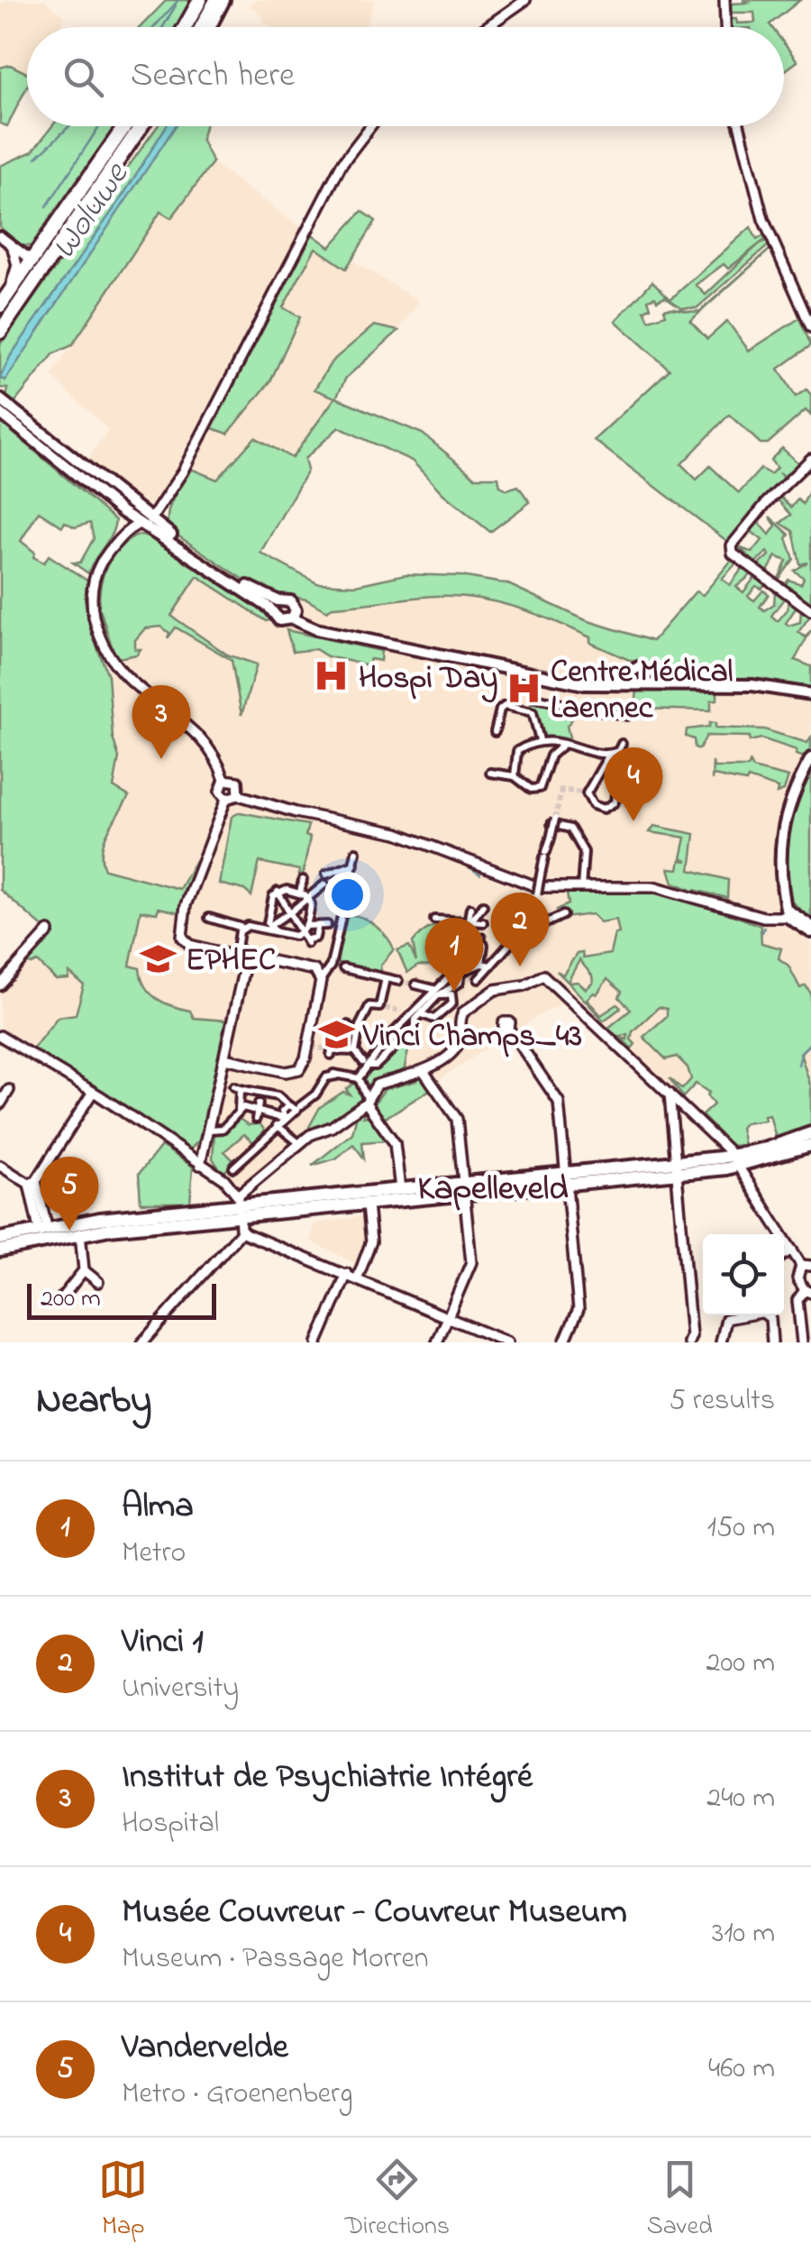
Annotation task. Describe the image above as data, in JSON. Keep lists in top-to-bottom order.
{
  "districts": ["Kapelleveld"],
  "water": ["Woluwe"],
  "places": {
    "hospital": ["Hospi Day", "Centre Médical Laennec"],
    "school or university": ["EPHEC", "Vinci Champs_43"]
  },
  "scale_bar": "200 m",
  "page": {
    "search": "Search here",
    "pins": [
      "3",
      "4",
      "2",
      "1",
      "5"
    ],
    "scale": "200 m",
    "heading": ["Nearby", "5 results"],
    "list": [
      {
        "mark": "1",
        "name": "Alma",
        "note": "Metro",
        "value": "150 m"
      },
      {
        "mark": "2",
        "name": "Vinci 1",
        "note": "University",
        "value": "200 m"
      },
      {
        "mark": "3",
        "name": "Institut de Psychiatrie Intégré",
        "note": "Hospital",
        "value": "240 m"
      },
      {
        "mark": "4",
        "name": "Musée Couvreur - Couvreur Museum",
        "note": "Museum · Passage Morren",
        "value": "310 m"
      },
      {
        "mark": "5",
        "name": "Vandervelde",
        "note": "Metro · Groenenberg",
        "value": "460 m"
      }
    ],
    "nav": ["Map", "Directions", "Saved"]
  }
}
